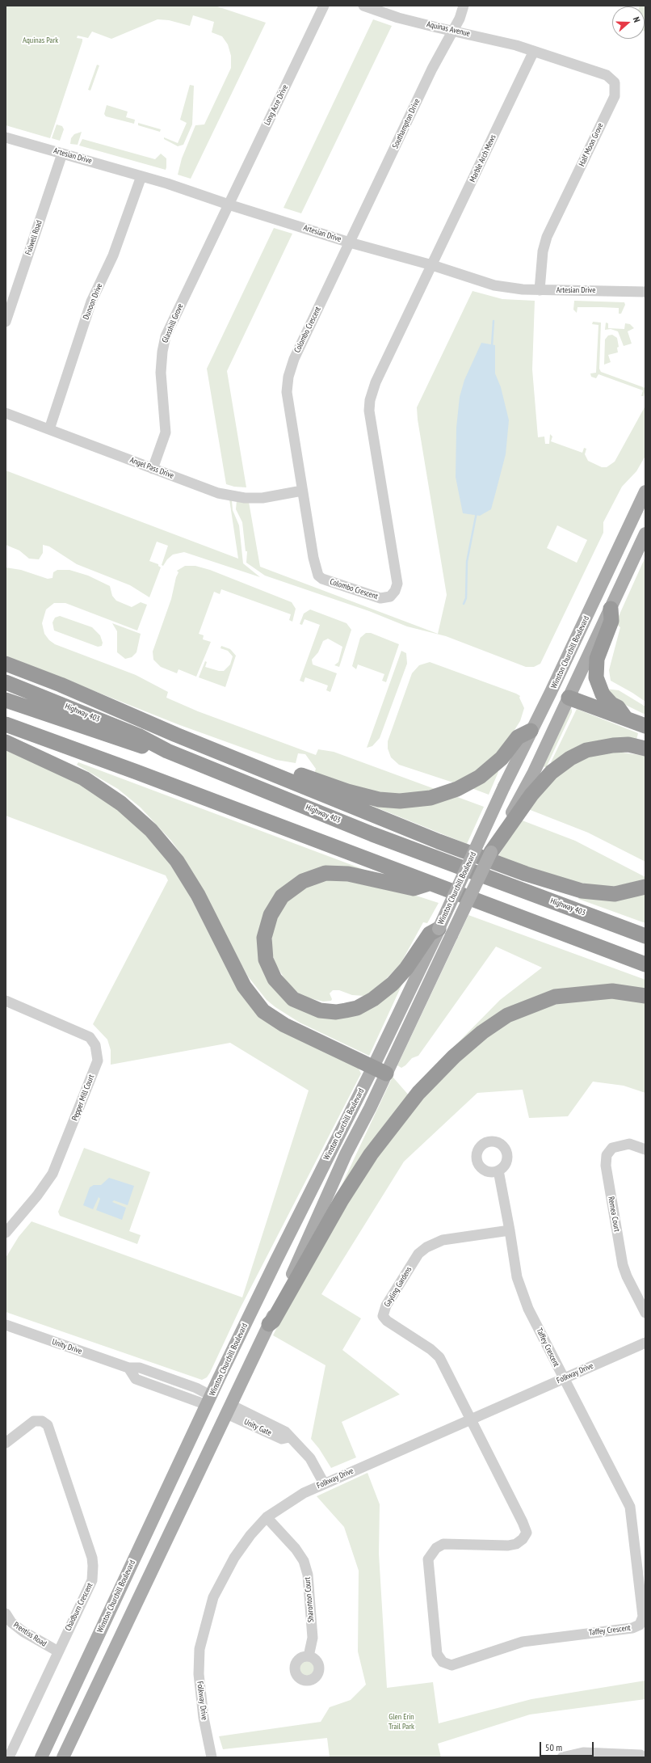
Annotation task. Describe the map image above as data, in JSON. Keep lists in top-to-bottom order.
{
  "streets": {
    "highway": ["Highway 403"],
    "main road": ["Winston Churchill Boulevard"],
    "street": [
      "Aquinas Avenue",
      "Long Acre Drive",
      "Southampton Drive",
      "Half Moon Grove",
      "Artesian Drive",
      "Marble Arch Mews",
      "Fulwell Road",
      "Dunoon Drive",
      "Glasshill Grove",
      "Colombo Crescent",
      "Angel Pass Drive",
      "Pepper Mill Court",
      "Remea Court",
      "Gayling Gardens",
      "Unity Drive",
      "Taffey Crescent",
      "Folkway Drive",
      "Unity Gate",
      "Sharonton Court",
      "Chadburn Crescent",
      "Prentiss Road"
    ]
  },
  "crossings": [
    ["Aquinas Avenue", "Southampton Drive"],
    ["Aquinas Avenue", "Half Moon Grove"],
    ["Aquinas Avenue", "Marble Arch Mews"],
    ["Long Acre Drive", "Artesian Drive"],
    ["Long Acre Drive", "Glasshill Grove"],
    ["Southampton Drive", "Artesian Drive"],
    ["Southampton Drive", "Colombo Crescent"],
    ["Half Moon Grove", "Artesian Drive"],
    ["Half Moon Grove", "Marble Arch Mews"],
    ["Artesian Drive", "Marble Arch Mews"],
    ["Artesian Drive", "Fulwell Road"],
    ["Artesian Drive", "Dunoon Drive"],
    ["Artesian Drive", "Glasshill Grove"],
    ["Artesian Drive", "Colombo Crescent"],
    ["Marble Arch Mews", "Colombo Crescent"],
    ["Dunoon Drive", "Angel Pass Drive"],
    ["Glasshill Grove", "Angel Pass Drive"],
    ["Colombo Crescent", "Angel Pass Drive"],
    ["Winston Churchill Boulevard", "Unity Drive"],
    ["Winston Churchill Boulevard", "Unity Gate"],
    ["Gayling Gardens", "Taffey Crescent"],
    ["Gayling Gardens", "Folkway Drive"],
    ["Taffey Crescent", "Folkway Drive"],
    ["Folkway Drive", "Unity Gate"],
    ["Folkway Drive", "Sharonton Court"],
    ["Chadburn Crescent", "Prentiss Road"]
  ],
  "parks": ["Aquinas Park", "Glen Erin Trail Park"],
  "scale_bar": "50 m",
  "north": "right"
}
